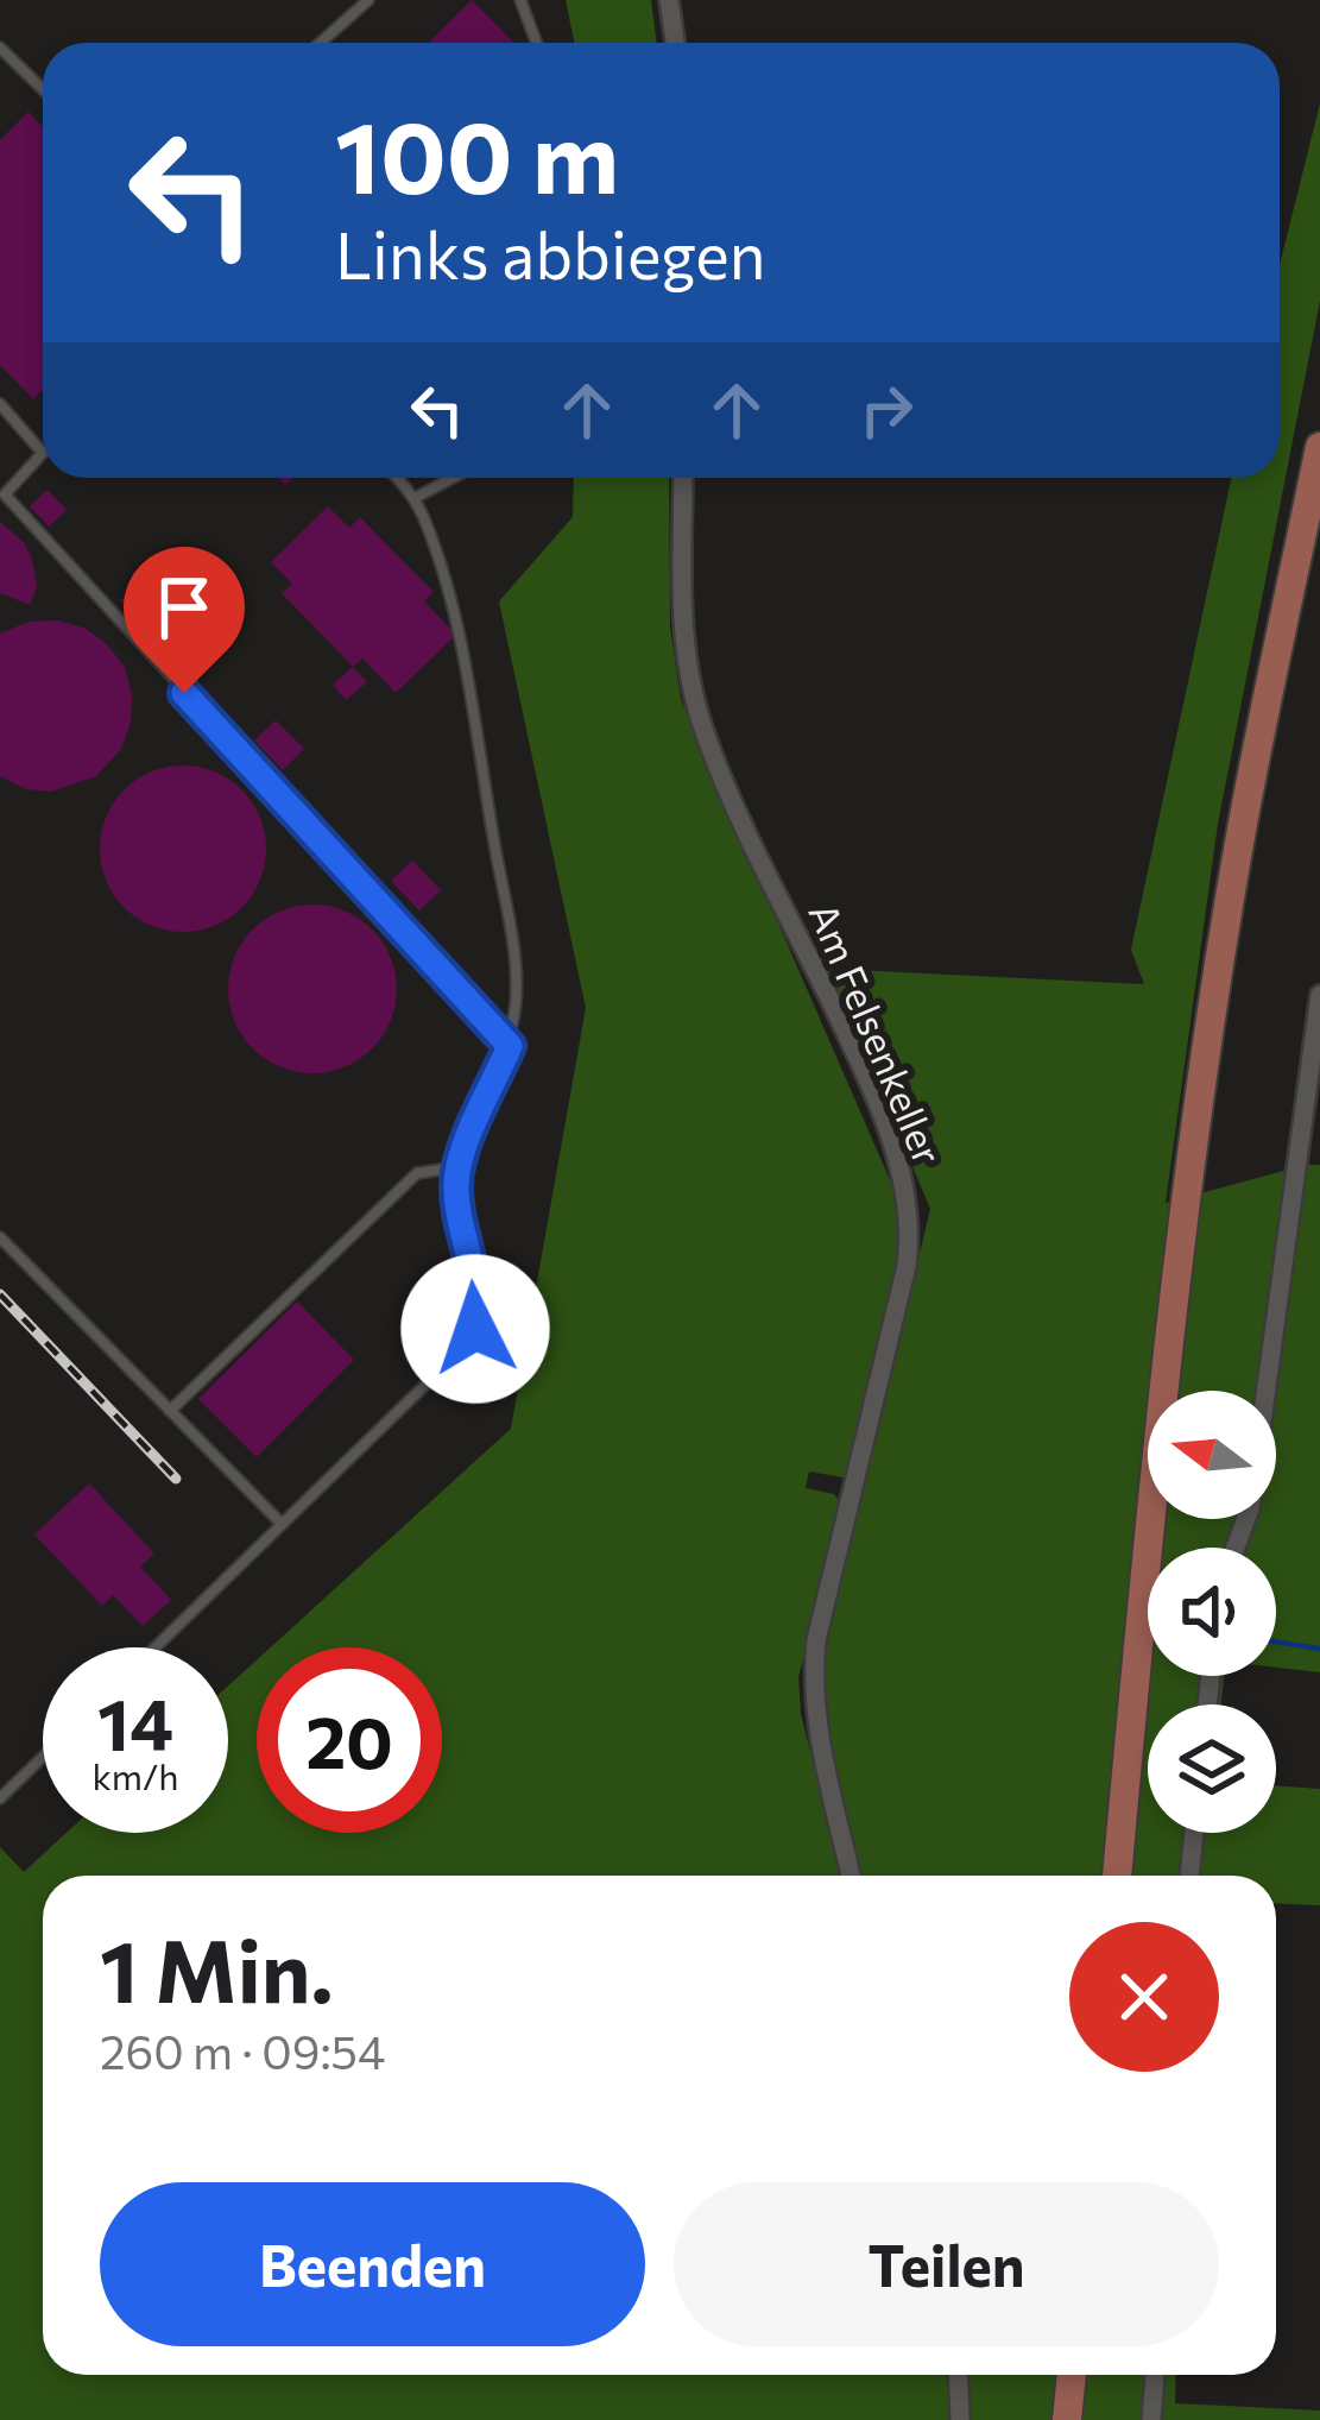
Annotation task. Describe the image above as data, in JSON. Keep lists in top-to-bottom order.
{
  "streets": {
    "street": ["Am Felsenkeller"]
  },
  "north": "left",
  "page": {
    "turn": ["100 m", "Links abbiegen"],
    "speed": "14 km/h",
    "limit": "20",
    "heading": ["1 Min.", "260 m · 09:54"],
    "buttons": ["Beenden", "Teilen"]
  }
}
